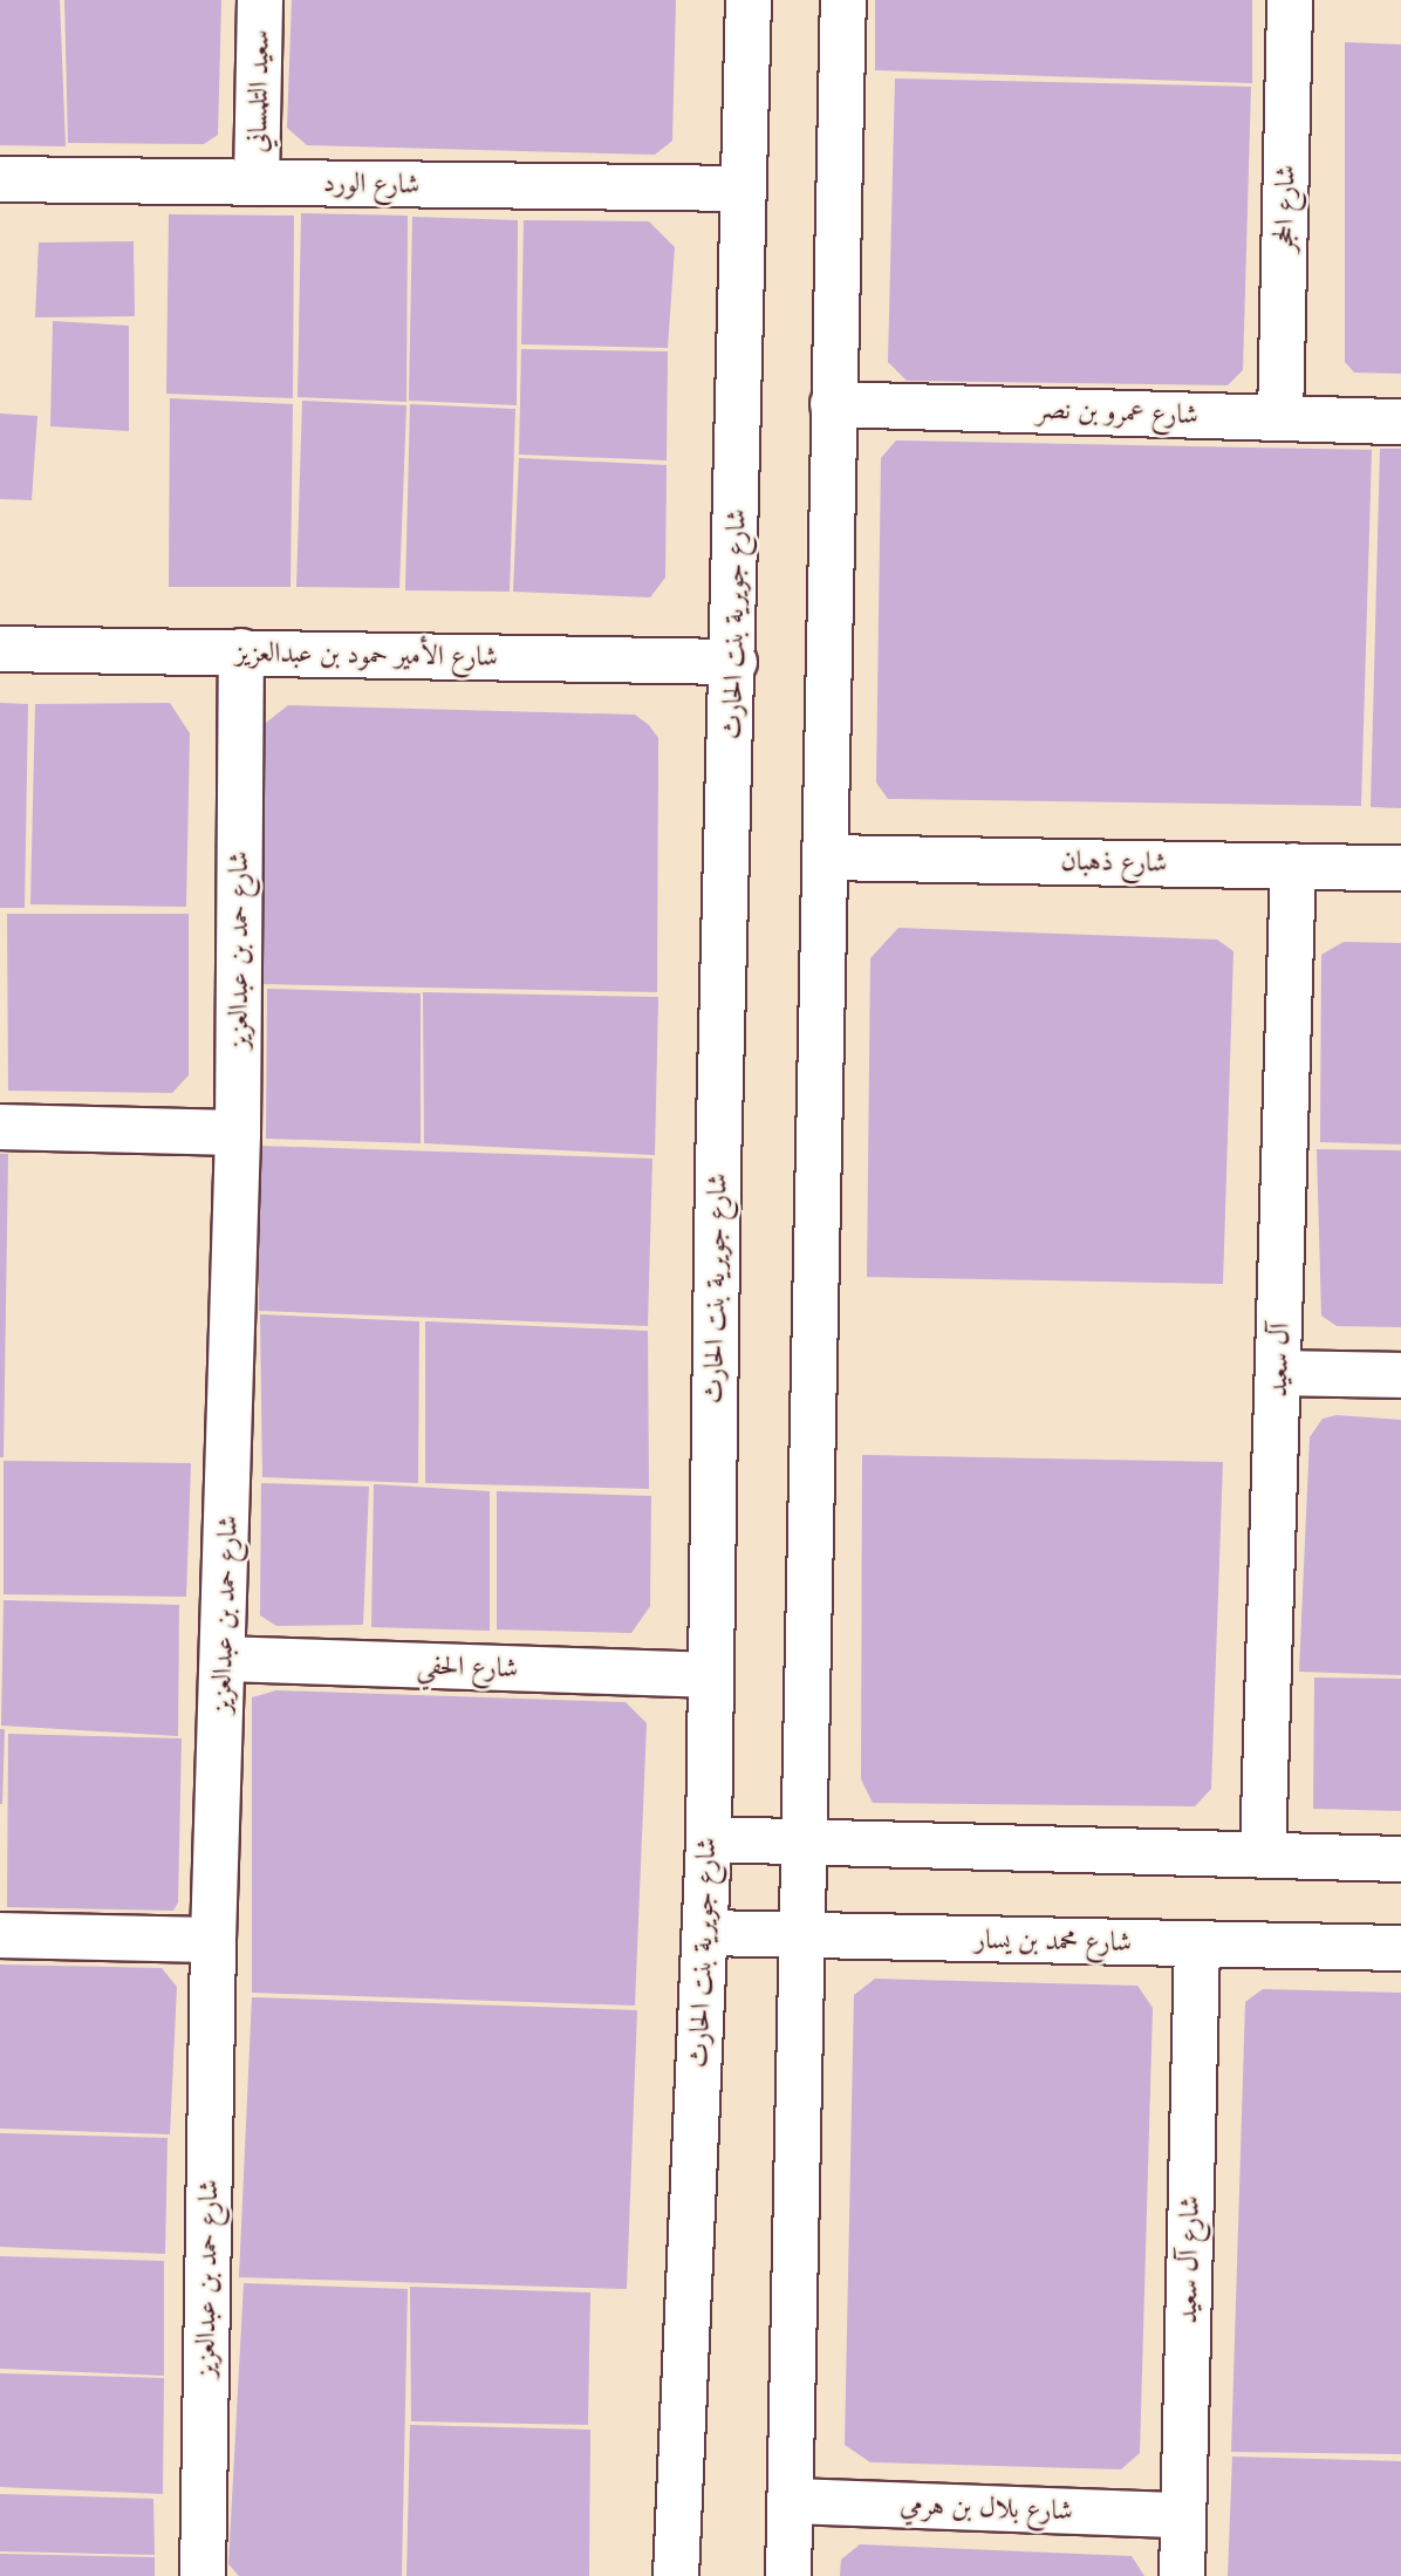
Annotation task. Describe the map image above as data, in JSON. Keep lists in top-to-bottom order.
{
  "streets": {
    "street": [
      "سعيد التلمساني",
      "شارع الورد",
      "شارع الحجر",
      "شارع عمرو بن نصر",
      "شارع جويرية بنت الحارث",
      "شارع الأمير حمود بن عبدالعزيز",
      "شارع ذهبان",
      "شارع حمد بن عبدالعزيز",
      "آل سعيد",
      "شارع الحفي",
      "شارع محمد بن يسار",
      "شارع آل سعيد",
      "شارع بلال بن هرمي"
    ]
  },
  "crossings": [
    ["سعيد التلمساني", "شارع الورد"],
    ["شارع الورد", "شارع جويرية بنت الحارث"],
    ["شارع الحجر", "شارع عمرو بن نصر"],
    ["شارع جويرية بنت الحارث", "شارع الأمير حمود بن عبدالعزيز"],
    ["شارع جويرية بنت الحارث", "شارع الحفي"],
    ["شارع جويرية بنت الحارث", "شارع محمد بن يسار"],
    ["شارع الأمير حمود بن عبدالعزيز", "شارع حمد بن عبدالعزيز"],
    ["شارع ذهبان", "آل سعيد"],
    ["شارع حمد بن عبدالعزيز", "شارع الحفي"],
    ["شارع محمد بن يسار", "شارع آل سعيد"],
    ["شارع آل سعيد", "شارع بلال بن هرمي"]
  ]
}
